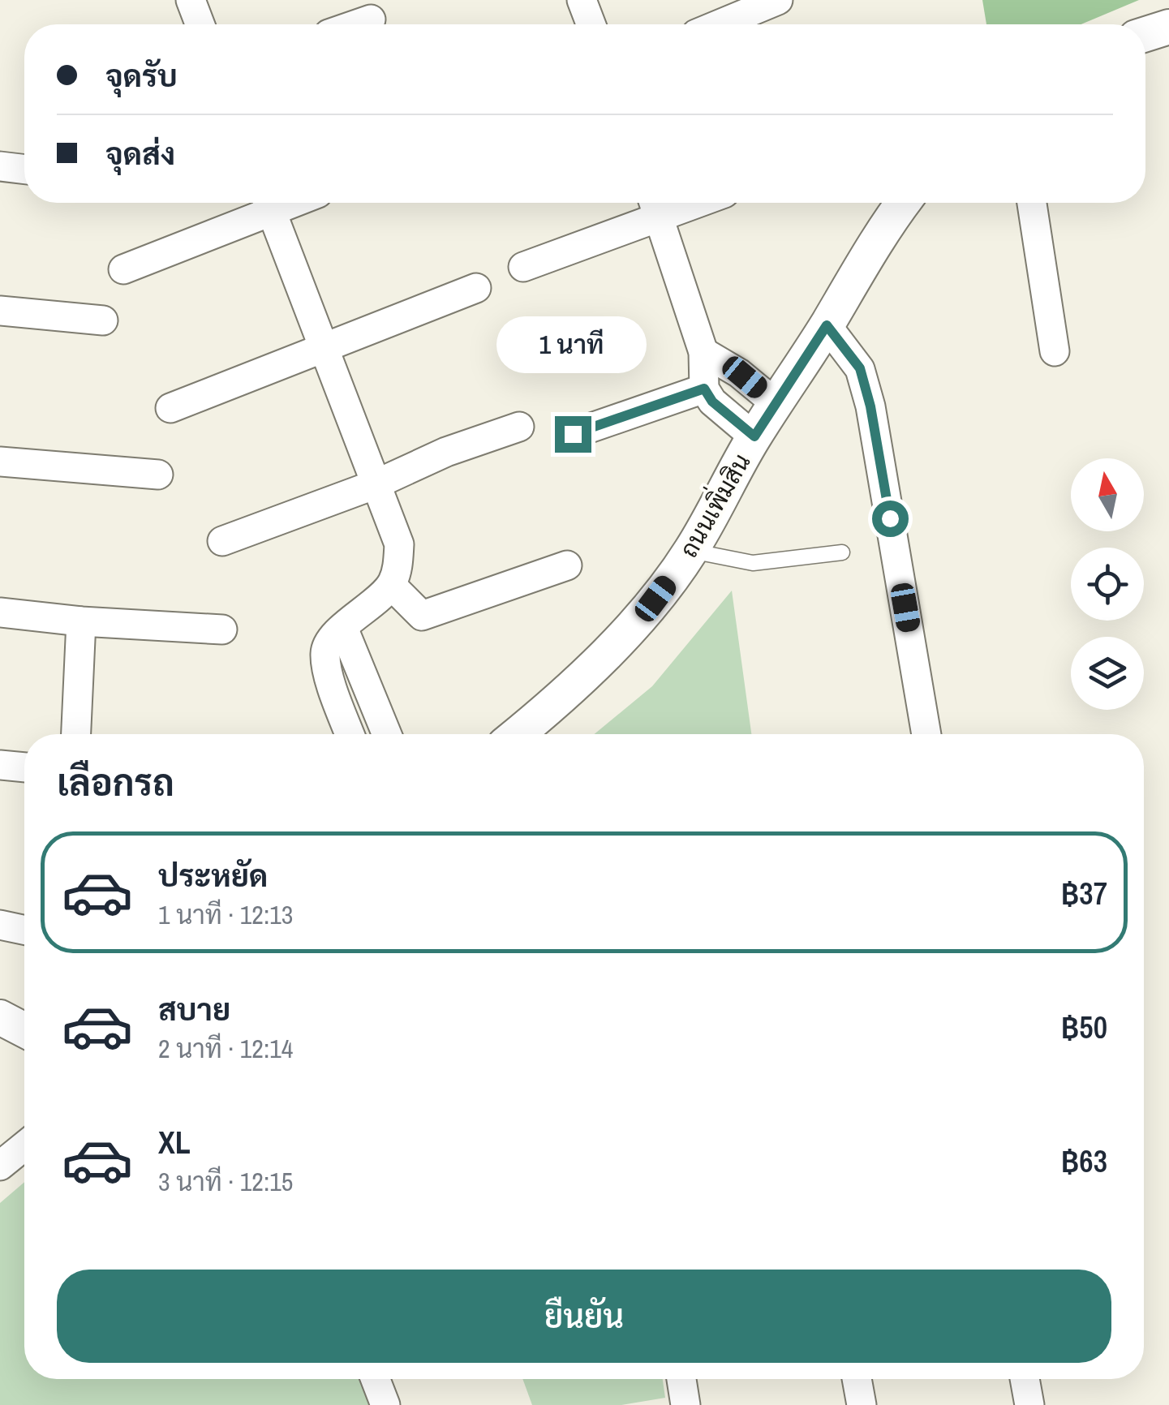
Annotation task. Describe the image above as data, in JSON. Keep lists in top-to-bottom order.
{
  "streets": {
    "street": ["ถนนเพิ่มสิน"]
  },
  "north": "top",
  "page": {
    "banner": ["จุดรับ", "จุดส่ง"],
    "bubble": "1 นาที",
    "heading": "เลือกรถ",
    "list": [
      {
        "name": "ประหยัด",
        "note": "1 นาที · 12:13",
        "value": "฿37"
      },
      {
        "name": "สบาย",
        "note": "2 นาที · 12:14",
        "value": "฿50"
      },
      {
        "name": "XL",
        "note": "3 นาที · 12:15",
        "value": "฿63"
      }
    ],
    "buttons": "ยืนยัน"
  }
}
